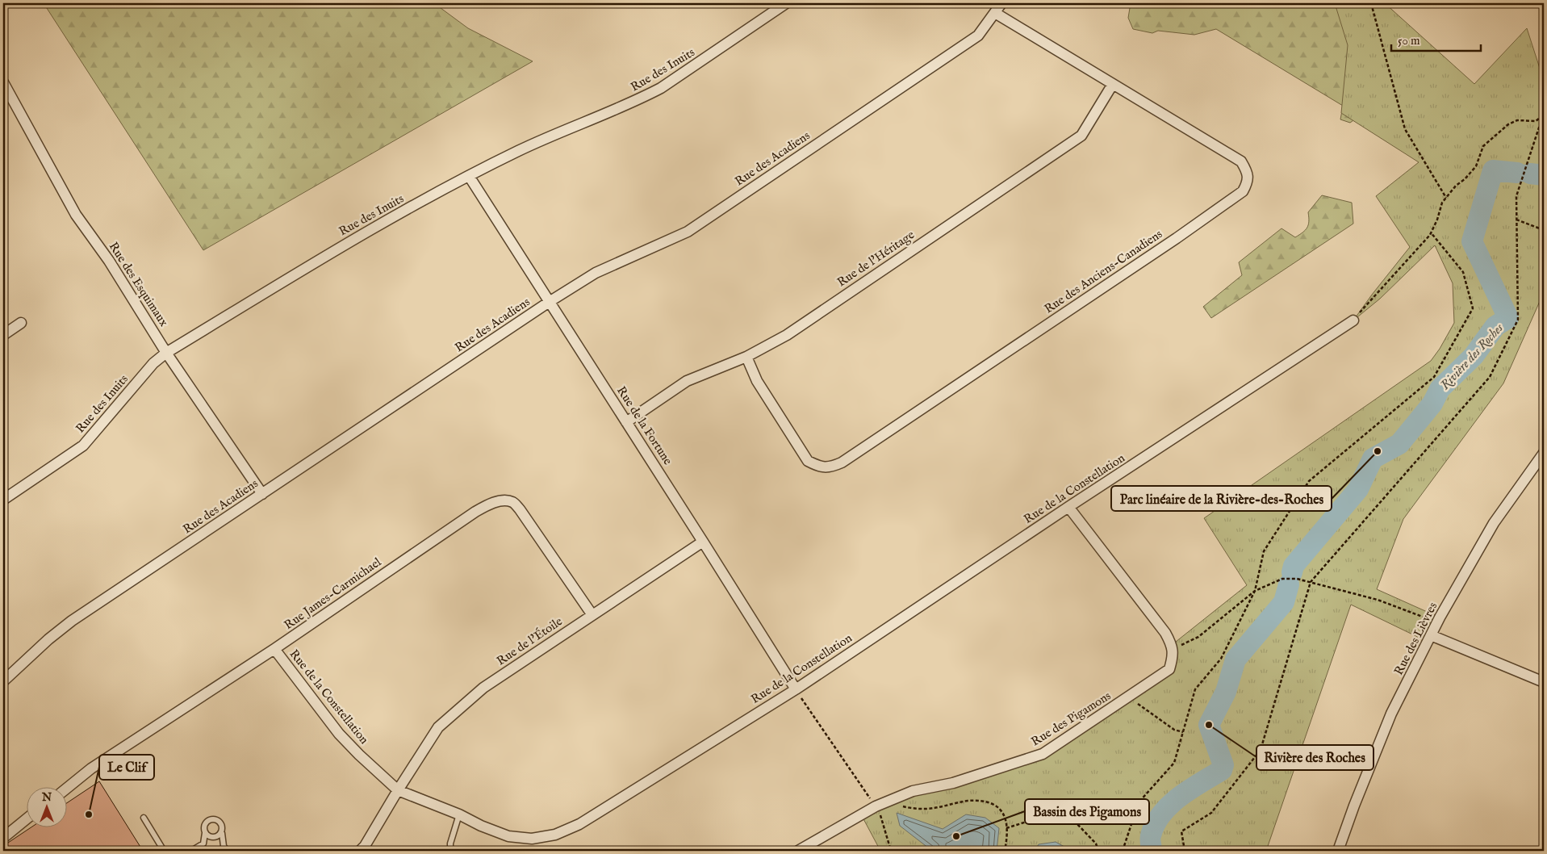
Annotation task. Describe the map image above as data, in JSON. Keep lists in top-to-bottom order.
{
  "streets": {
    "street": [
      "Rue des Inuits",
      "Rue des Acadiens",
      "Rue de l'Héritage",
      "Rue des Anciens-Canadiens",
      "Rue des Esquimaux",
      "Rue de la Fortune",
      "Rue de la Constellation",
      "Rue James-Carmichael",
      "Rue des Lièvres",
      "Rue de l'Étoile",
      "Rue des Pigamons"
    ]
  },
  "crossings": [
    ["Rue des Inuits", "Rue des Esquimaux"],
    ["Rue des Inuits", "Rue de la Fortune"],
    ["Rue des Acadiens", "Rue des Anciens-Canadiens"],
    ["Rue des Acadiens", "Rue des Esquimaux"],
    ["Rue des Acadiens", "Rue de la Fortune"],
    ["Rue de l'Héritage", "Rue des Anciens-Canadiens"],
    ["Rue de l'Héritage", "Rue de la Fortune"],
    ["Rue de la Fortune", "Rue de la Constellation"],
    ["Rue de la Fortune", "Rue de l'Étoile"],
    ["Rue de la Constellation", "Rue James-Carmichael"],
    ["Rue de la Constellation", "Rue de l'Étoile"],
    ["Rue de la Constellation", "Rue des Pigamons"],
    ["Rue James-Carmichael", "Rue de l'Étoile"]
  ],
  "water": ["Rivière des Roches"],
  "places": [
    "Parc linéaire de la Rivière-des-Roches",
    "Rivière des Roches",
    "Le Clif",
    "Bassin des Pigamons"
  ],
  "scale_bar": "50 m",
  "north": "top"
}
